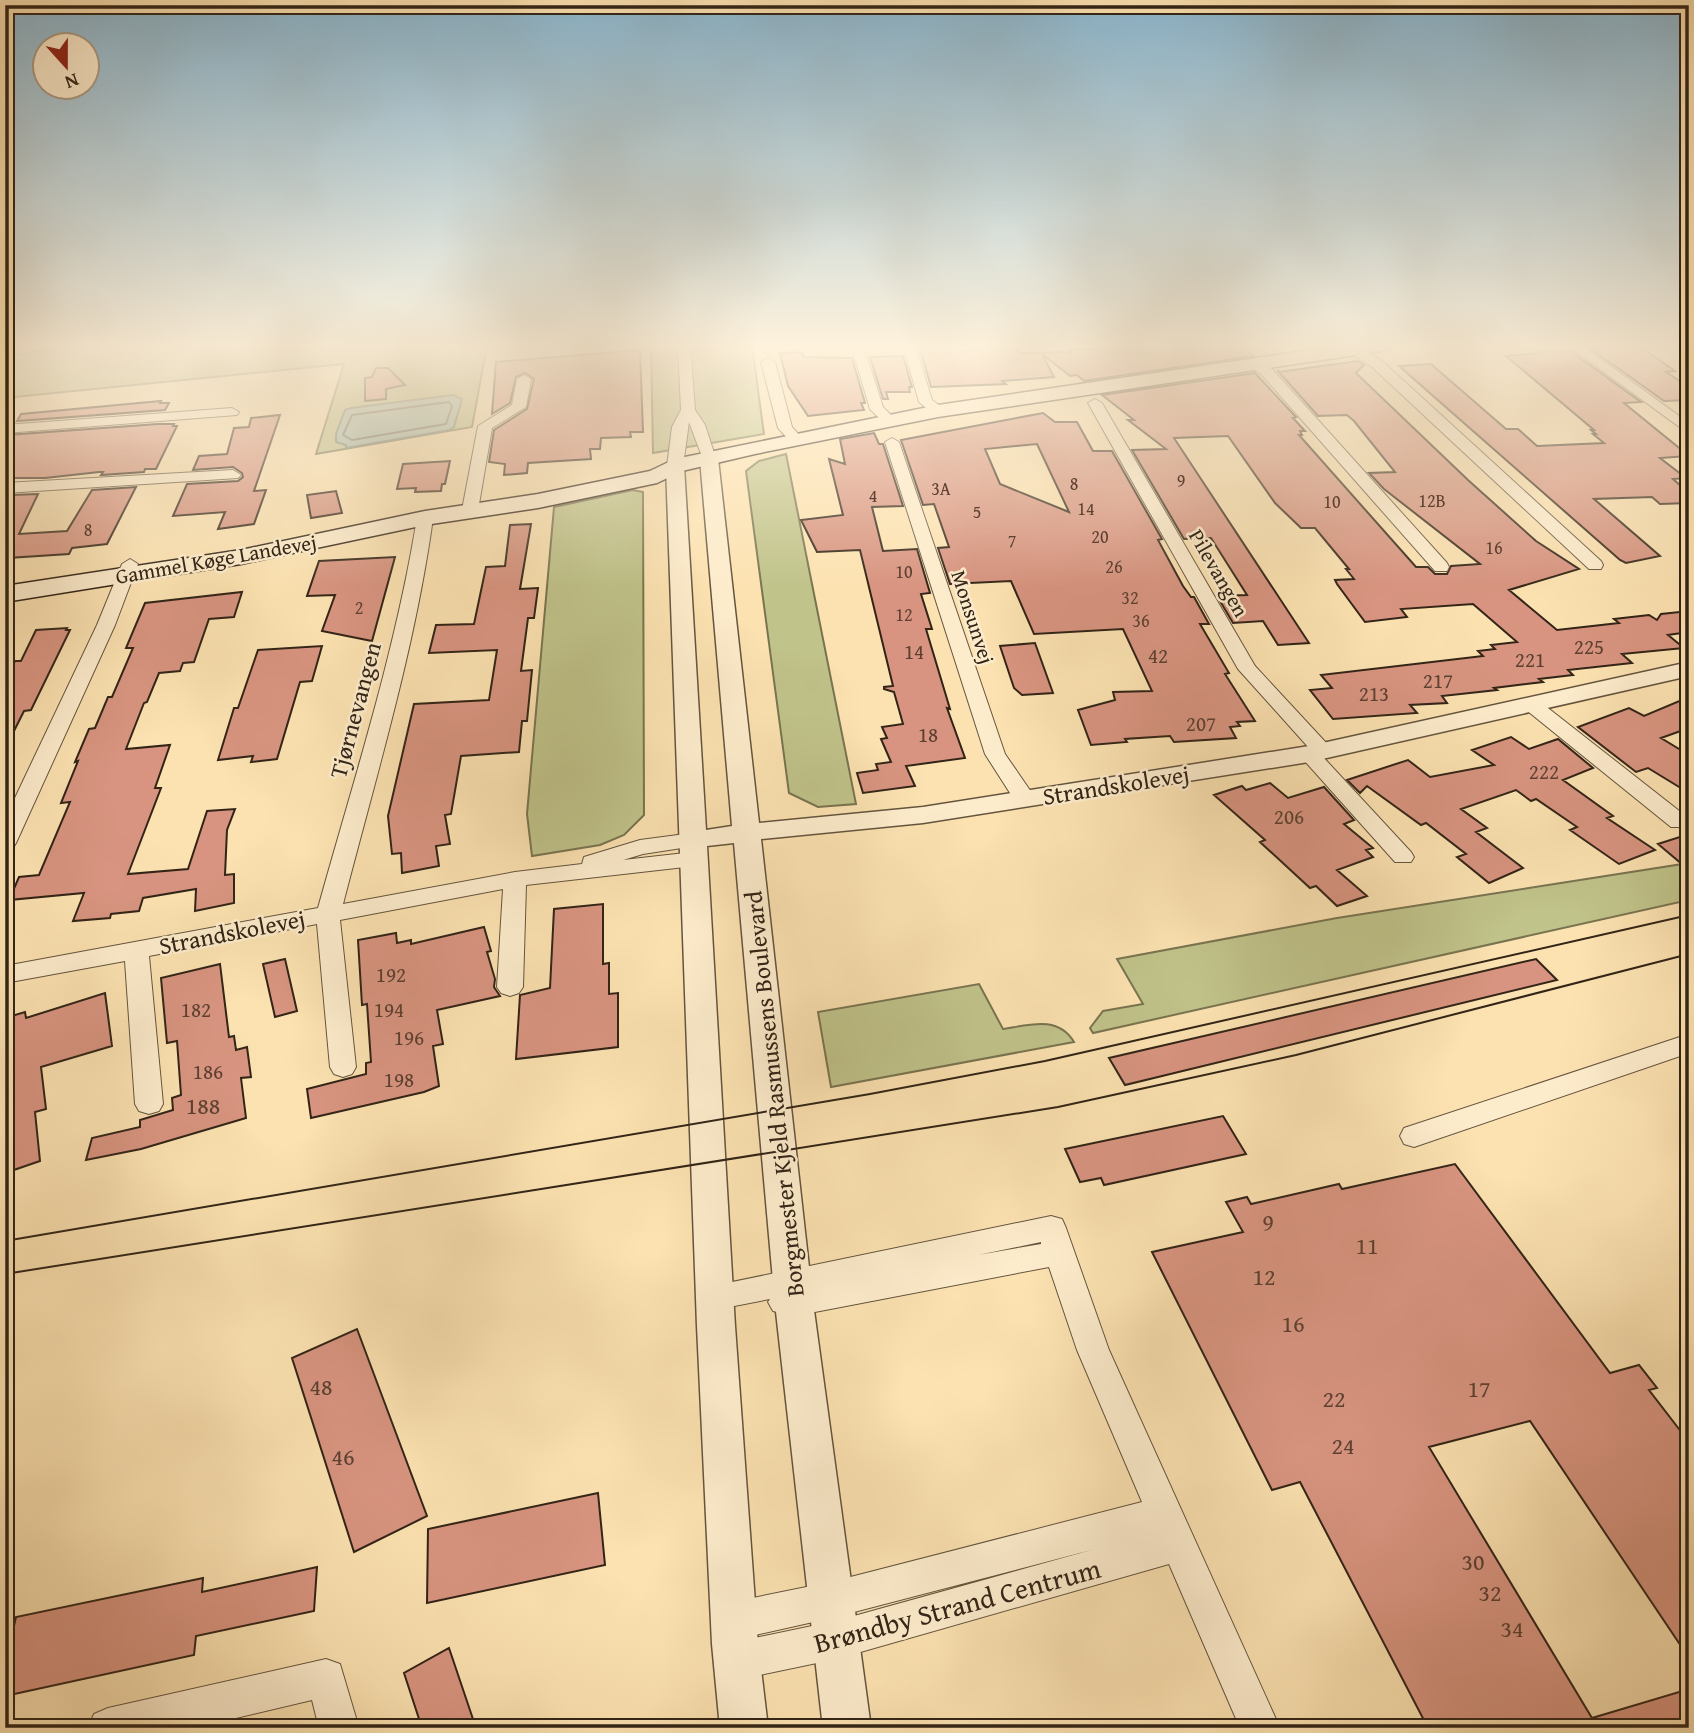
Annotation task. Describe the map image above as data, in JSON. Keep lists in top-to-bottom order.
{
  "streets": {
    "main road": ["Gammel Køge Landevej"],
    "street": [
      "Pilevangen",
      "Monsunvej",
      "Tjørnevangen",
      "Strandskolevej",
      "Borgmester Kjeld Rasmussens Boulevard",
      "Brøndby Strand Centrum"
    ]
  },
  "crossings": [
    ["Gammel Køge Landevej", "Tjørnevangen"],
    ["Gammel Køge Landevej", "Borgmester Kjeld Rasmussens Boulevard"],
    ["Pilevangen", "Strandskolevej"],
    ["Monsunvej", "Strandskolevej"],
    ["Tjørnevangen", "Strandskolevej"],
    ["Strandskolevej", "Borgmester Kjeld Rasmussens Boulevard"],
    ["Borgmester Kjeld Rasmussens Boulevard", "Brøndby Strand Centrum"]
  ],
  "house_numbers": [
    "9",
    "8",
    "3A",
    "4",
    "12B",
    "10",
    "14",
    "5",
    "8",
    "20",
    "7",
    "16",
    "26",
    "10",
    "32",
    "2",
    "12",
    "36",
    "225",
    "14",
    "42",
    "221",
    "217",
    "213",
    "207",
    "18",
    "222",
    "206",
    "192",
    "182",
    "194",
    "196",
    "186",
    "198",
    "188",
    "9",
    "11",
    "12",
    "16",
    "48",
    "17",
    "22",
    "24",
    "46",
    "30",
    "32",
    "34"
  ],
  "north": "bottom"
}
